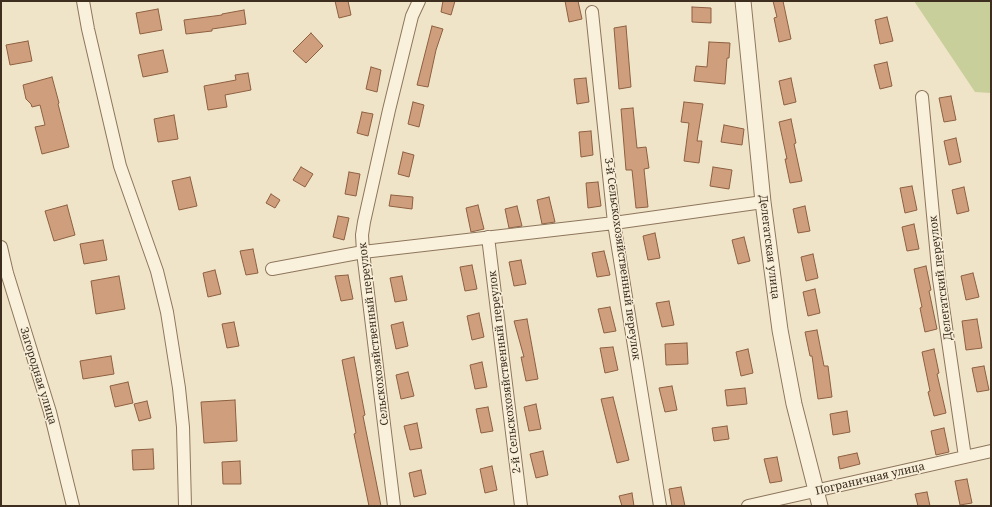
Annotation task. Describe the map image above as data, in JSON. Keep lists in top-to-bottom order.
{
  "streets": {
    "street": [
      "Делегатская улица",
      "3-й Сельскохозяйственный переулок",
      "Делегатский переулок",
      "Сельскохозяйственный переулок",
      "2-й Сельскохозяйственный переулок",
      "Загородная улица",
      "Пограничная улица"
    ]
  },
  "crossings": [
    ["Делегатская улица", "Пограничная улица"],
    ["Делегатский переулок", "Пограничная улица"]
  ]
}
